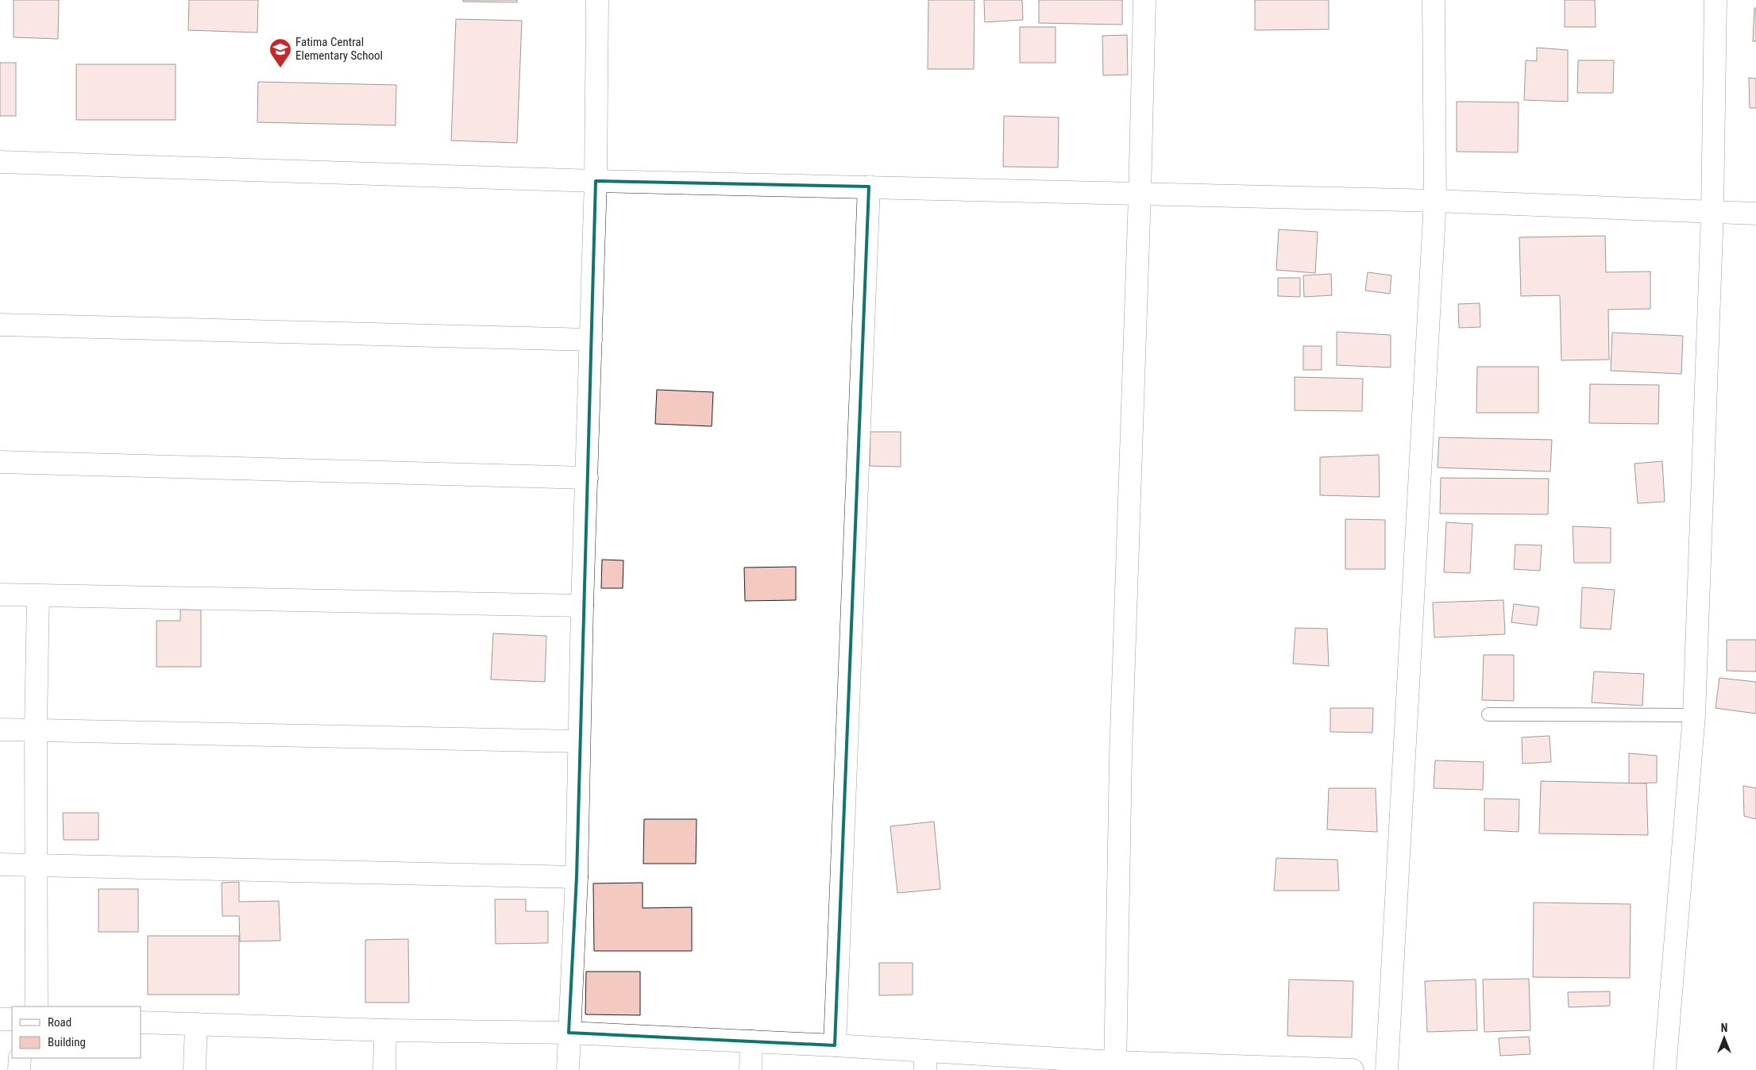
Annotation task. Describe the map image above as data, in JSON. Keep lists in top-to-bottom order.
{
  "places": {
    "school or university": ["Fatima Central Elementary School"]
  },
  "legend": ["Road", "Building"],
  "north": "top"
}
